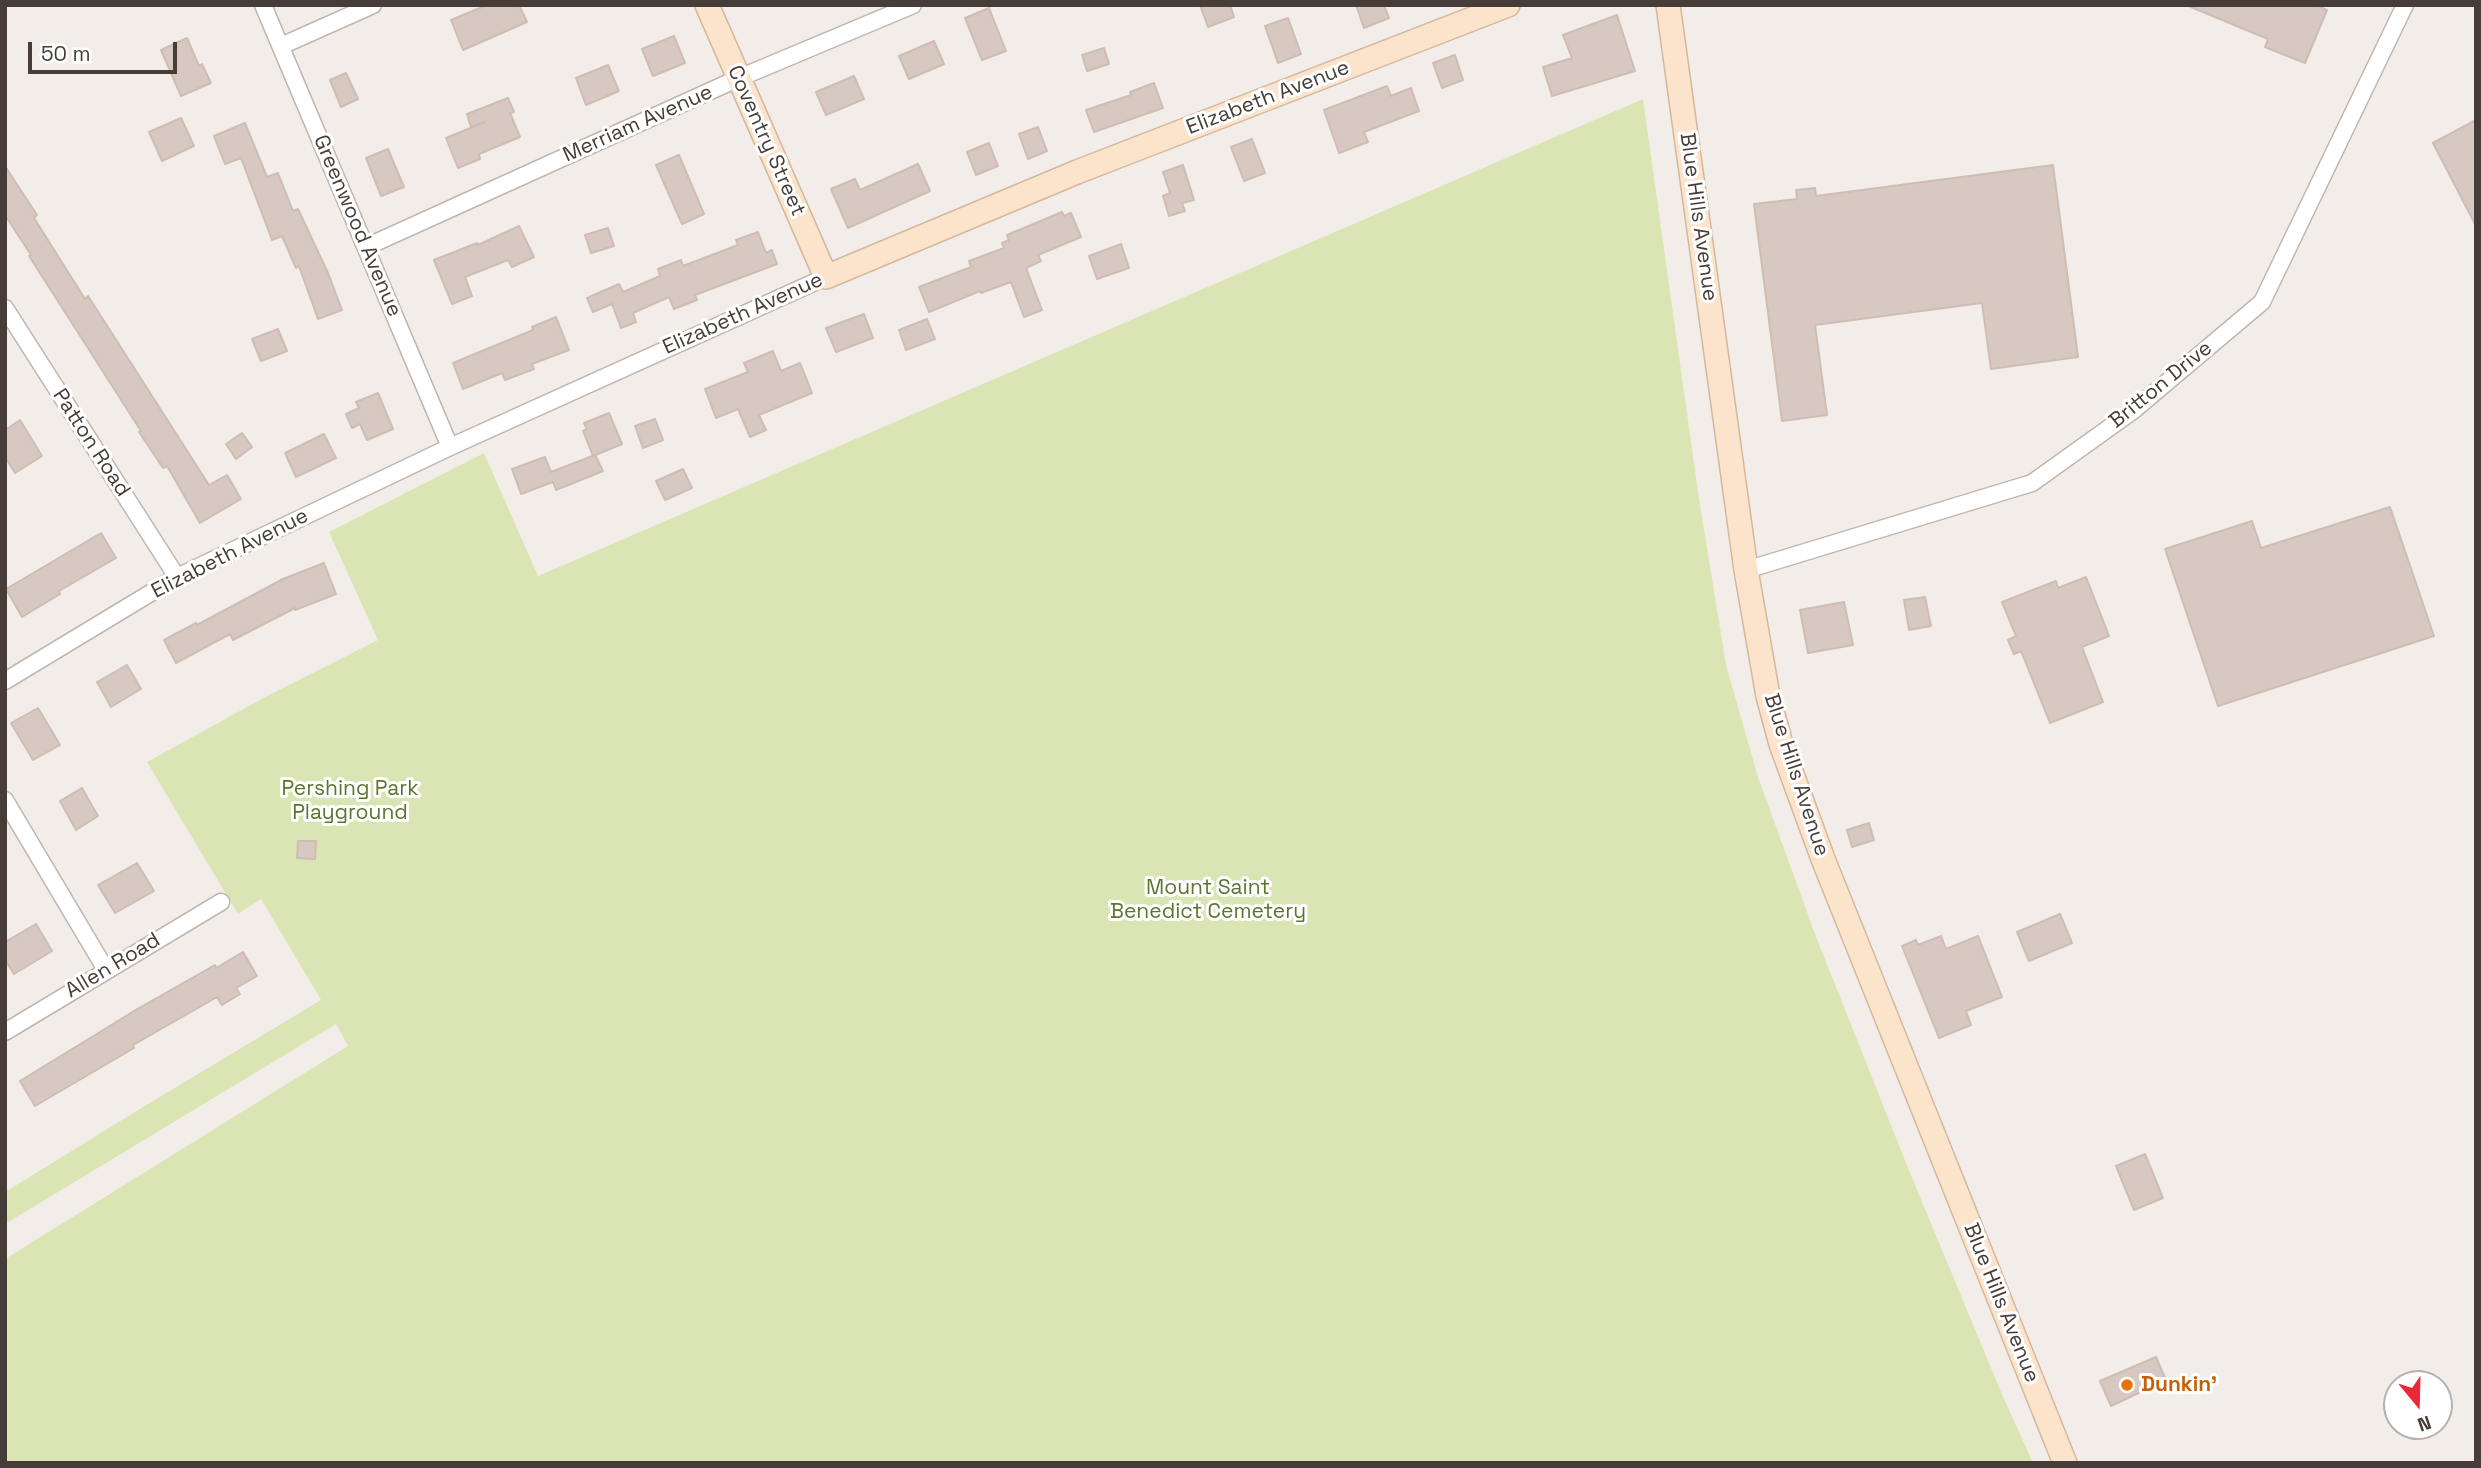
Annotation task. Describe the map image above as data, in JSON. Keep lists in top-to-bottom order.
{
  "streets": {
    "main road": ["Elizabeth Avenue", "Coventry Street", "Blue Hills Avenue"],
    "street": [
      "Merriam Avenue",
      "Greenwood Avenue",
      "Britton Drive",
      "Patton Road",
      "Allen Road"
    ]
  },
  "crossings": [
    ["Elizabeth Avenue", "Coventry Street"],
    ["Elizabeth Avenue", "Greenwood Avenue"],
    ["Elizabeth Avenue", "Patton Road"],
    ["Merriam Avenue", "Coventry Street"],
    ["Merriam Avenue", "Greenwood Avenue"],
    ["Blue Hills Avenue", "Britton Drive"]
  ],
  "parks": ["Pershing Park Playground", "Mount Saint Benedict Cemetery"],
  "places": ["Dunkin'"],
  "scale_bar": "50 m",
  "north": "bottom"
}
